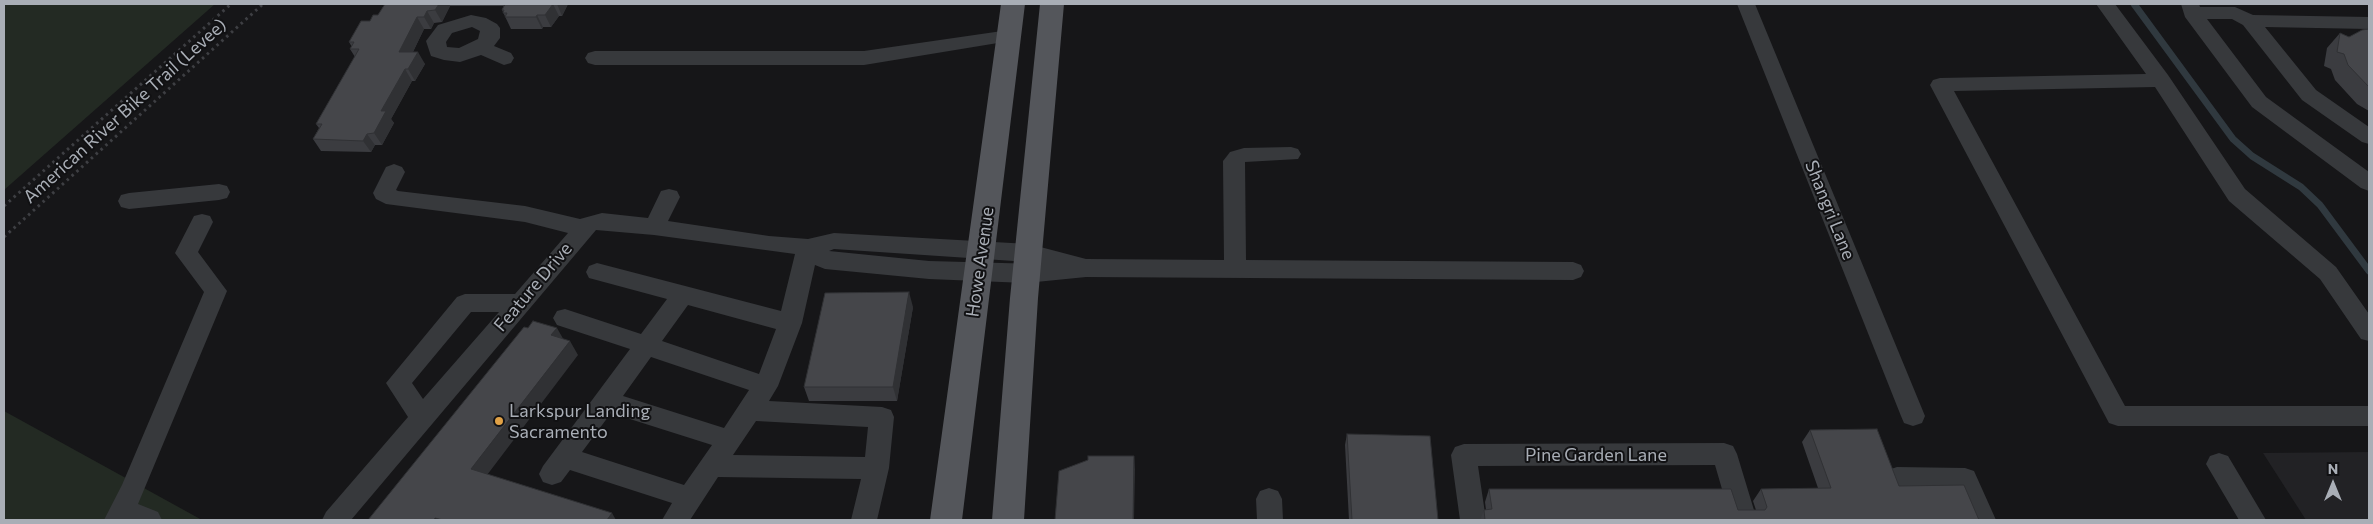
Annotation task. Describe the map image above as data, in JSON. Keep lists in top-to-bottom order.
{
  "streets": {
    "main road": ["Howe Avenue"],
    "street": ["Shangri Lane", "Feature Drive", "Pine Garden Lane"],
    "path": ["American River Bike Trail (Levee)"]
  },
  "crossings": [
    ["Howe Avenue", "Feature Drive"]
  ],
  "places": ["Larkspur Landing Sacramento"],
  "north": "top"
}
